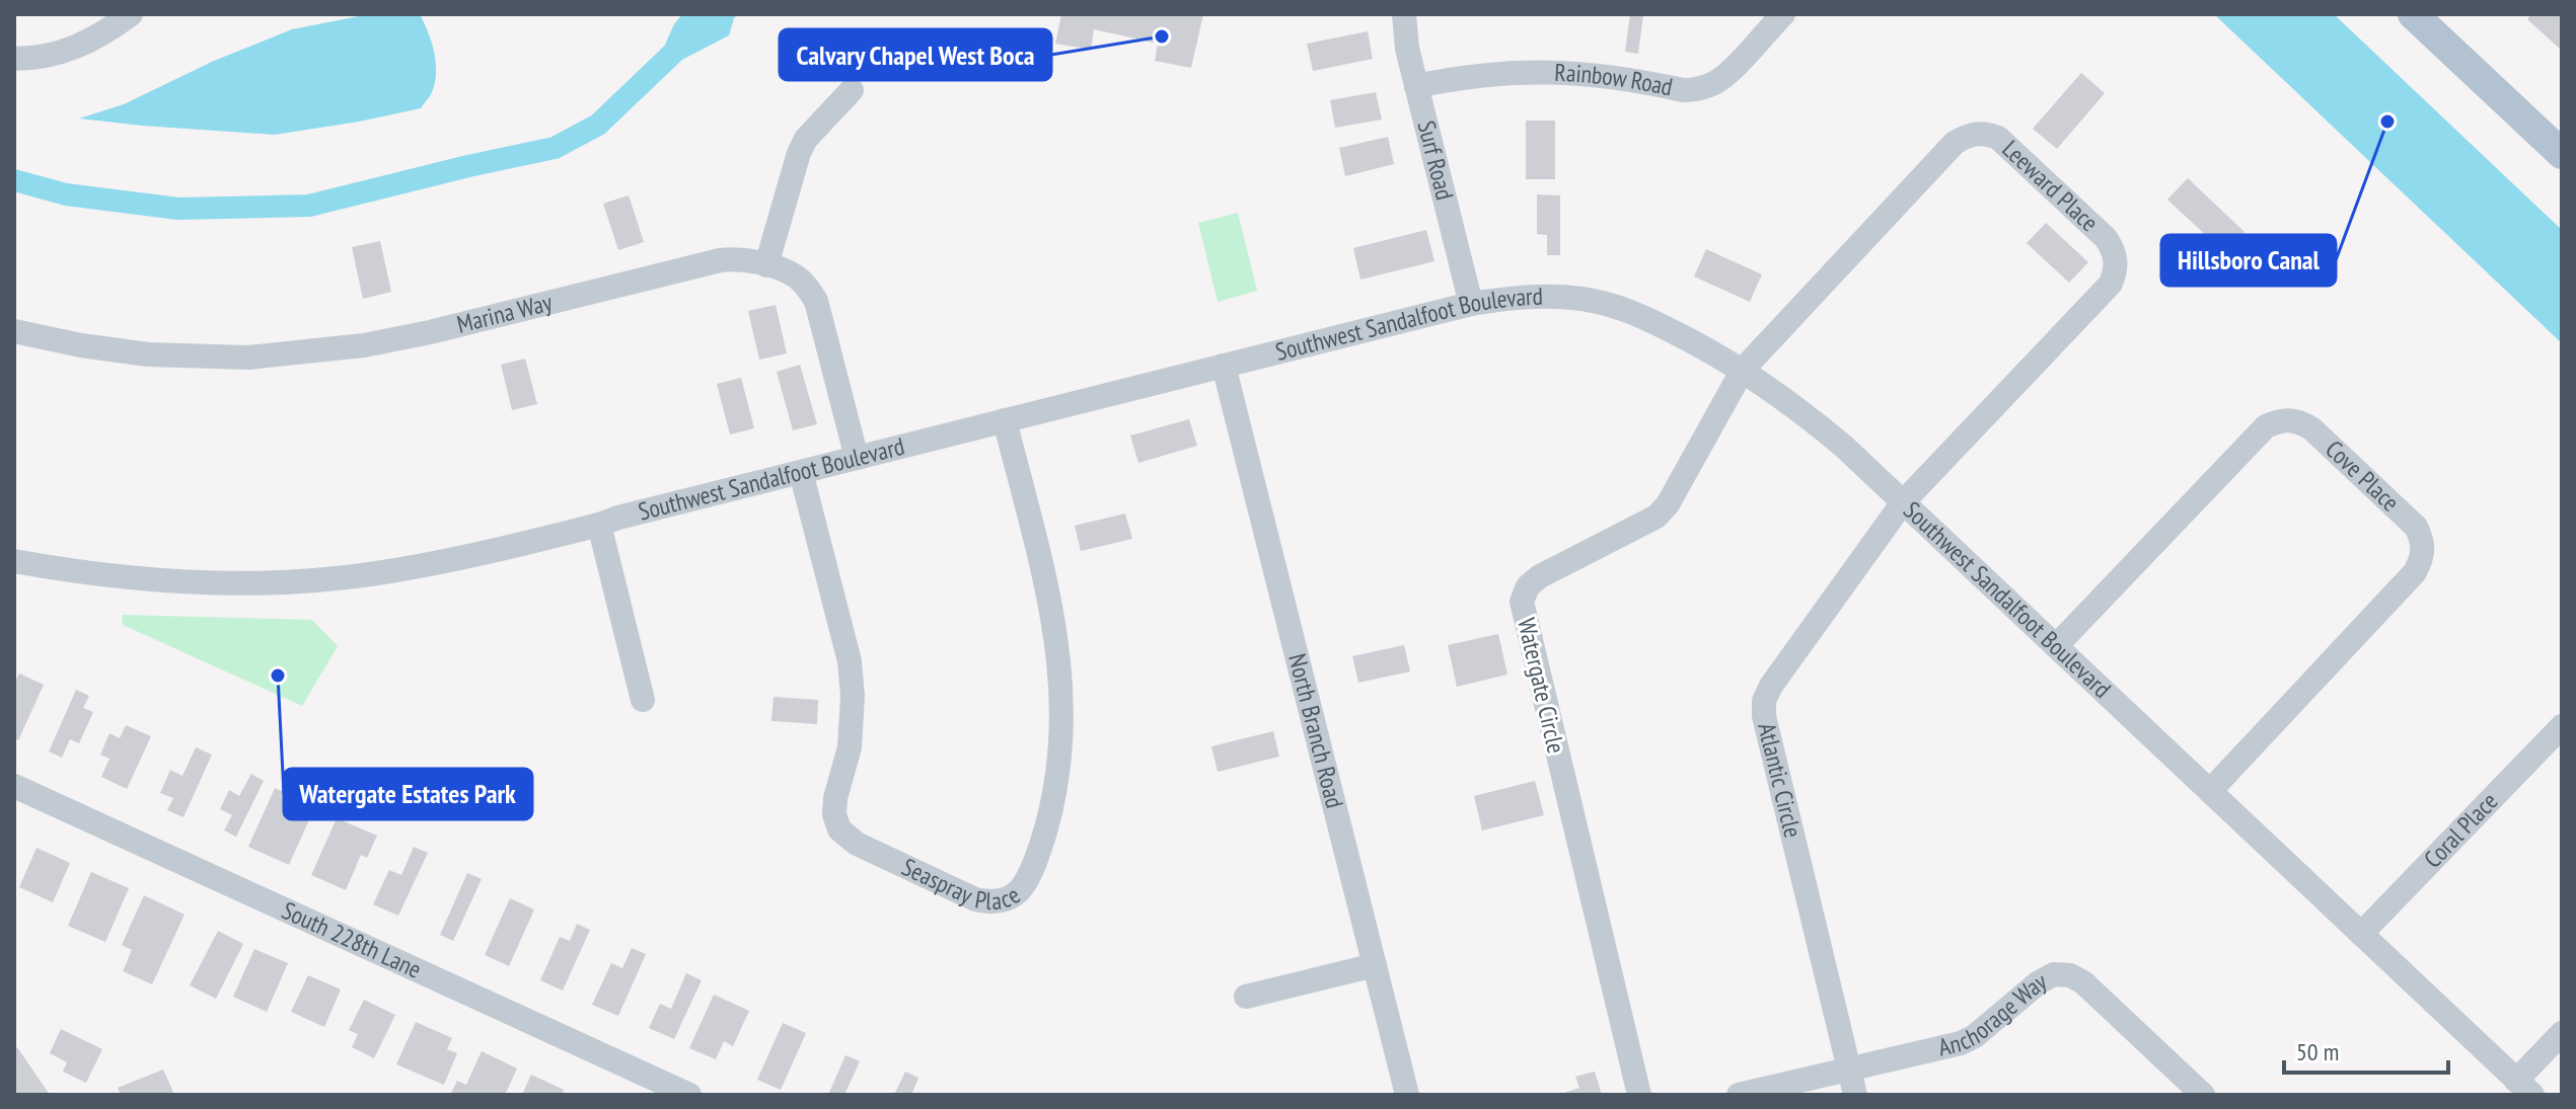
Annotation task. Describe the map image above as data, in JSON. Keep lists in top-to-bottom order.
{
  "streets": {
    "street": [
      "Rainbow Road",
      "Surf Road",
      "Leeward Place",
      "Marina Way",
      "Southwest Sandalfoot Boulevard",
      "Cove Place",
      "Watergate Circle",
      "North Branch Road",
      "Atlantic Circle",
      "Coral Place",
      "Seaspray Place",
      "South 228th Lane",
      "Anchorage Way"
    ]
  },
  "crossings": [
    ["Rainbow Road", "Surf Road"],
    ["Surf Road", "Southwest Sandalfoot Boulevard"],
    ["Leeward Place", "Southwest Sandalfoot Boulevard"],
    ["Leeward Place", "Watergate Circle"],
    ["Leeward Place", "Atlantic Circle"],
    ["Marina Way", "Southwest Sandalfoot Boulevard"],
    ["Southwest Sandalfoot Boulevard", "Cove Place"],
    ["Southwest Sandalfoot Boulevard", "Watergate Circle"],
    ["Southwest Sandalfoot Boulevard", "North Branch Road"],
    ["Southwest Sandalfoot Boulevard", "Atlantic Circle"],
    ["Southwest Sandalfoot Boulevard", "Coral Place"],
    ["Southwest Sandalfoot Boulevard", "Seaspray Place"],
    ["Atlantic Circle", "Anchorage Way"]
  ],
  "places": ["Calvary Chapel West Boca", "Hillsboro Canal", "Watergate Estates Park"],
  "scale_bar": "50 m"
}
